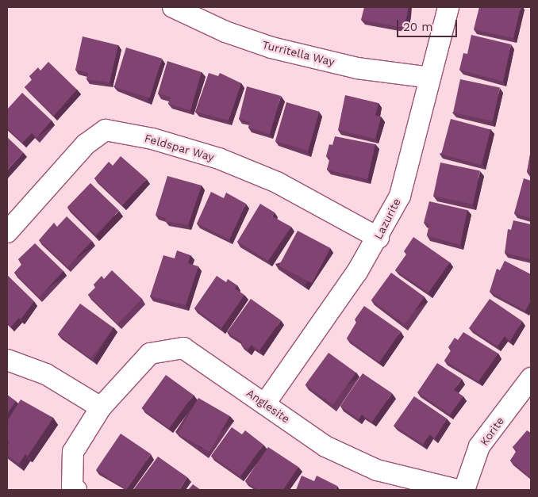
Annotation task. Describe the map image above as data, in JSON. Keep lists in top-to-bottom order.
{
  "streets": {
    "street": [
      "Turritella Way",
      "Feldspar Way",
      "Lazurite",
      "Anglesite",
      "Korite"
    ]
  },
  "crossings": [
    ["Turritella Way", "Lazurite"],
    ["Feldspar Way", "Lazurite"],
    ["Lazurite", "Anglesite"]
  ],
  "scale_bar": "20 m"
}
